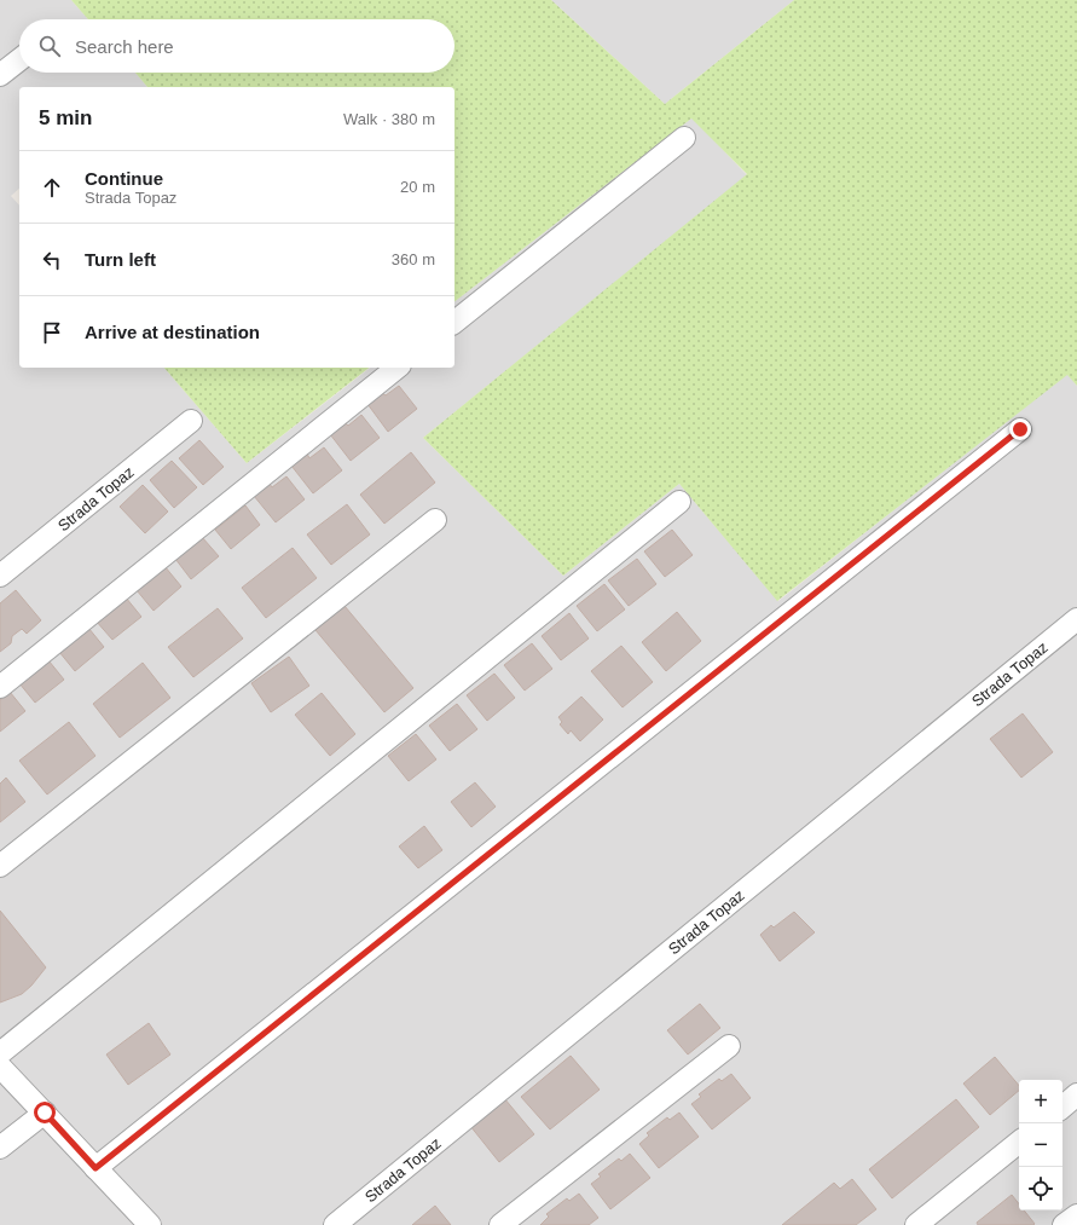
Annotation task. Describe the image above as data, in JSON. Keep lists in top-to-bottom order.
{
  "streets": {
    "street": ["Strada Topaz"]
  },
  "page": {
    "search": "Search here",
    "heading": ["5 min", "Walk · 380 m"],
    "list": [
      ["Continue", "Strada Topaz", "20 m"],
      ["Turn left", "360 m"],
      "Arrive at destination"
    ],
    "map_buttons": ["+", "−"]
  }
}
